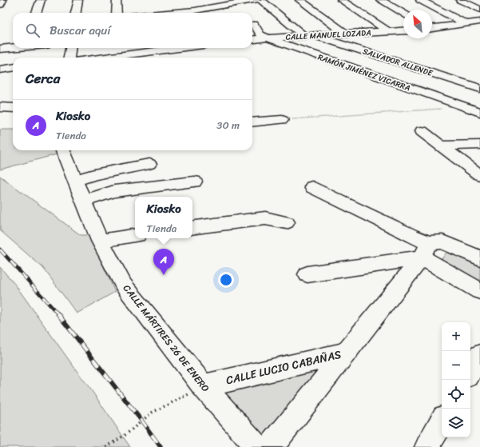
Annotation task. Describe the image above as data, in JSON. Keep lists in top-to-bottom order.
{
  "streets": {
    "street": [
      "CALLE MANUEL LOZADA",
      "SALVADOR ALLENDE",
      "RAMÓN JIMÉNEZ VICARRA",
      "CALLE MÁRTIRES 26 DE ENERO",
      "CALLE LUCIO CABAÑAS"
    ]
  },
  "crossings": [
    ["CALLE MANUEL LOZADA", "SALVADOR ALLENDE"],
    ["CALLE MANUEL LOZADA", "RAMÓN JIMÉNEZ VICARRA"],
    ["CALLE MÁRTIRES 26 DE ENERO", "CALLE LUCIO CABAÑAS"]
  ],
  "north": "top left",
  "page": {
    "search": "Buscar aquí",
    "heading": "Cerca",
    "list": [
      {
        "mark": "A",
        "name": "Kiosko",
        "note": "Tienda",
        "value": "30 m"
      }
    ],
    "popup": ["Kiosko", "Tienda"],
    "pins": "A",
    "map_buttons": ["+", "−"]
  }
}
